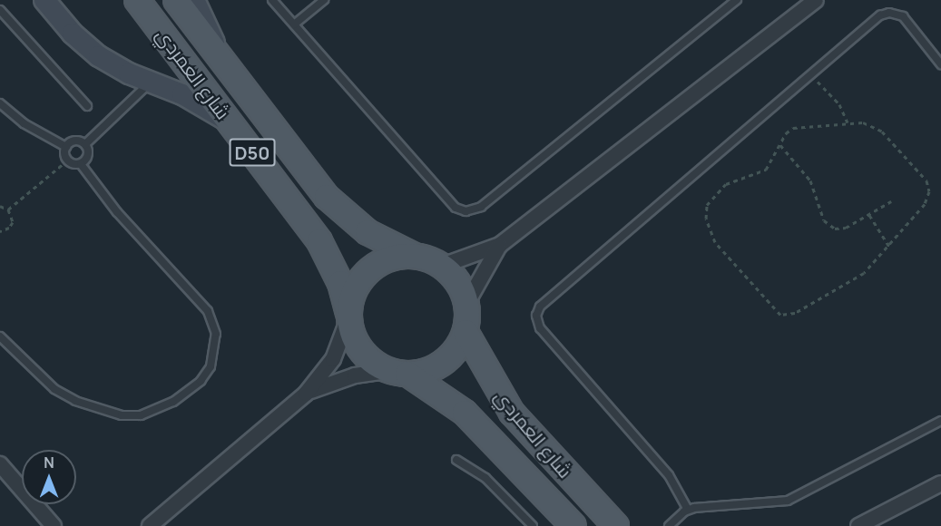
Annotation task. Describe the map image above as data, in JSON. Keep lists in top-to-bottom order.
{
  "streets": {
    "main road": ["شارع العمردي", "D50"]
  },
  "north": "top"
}
